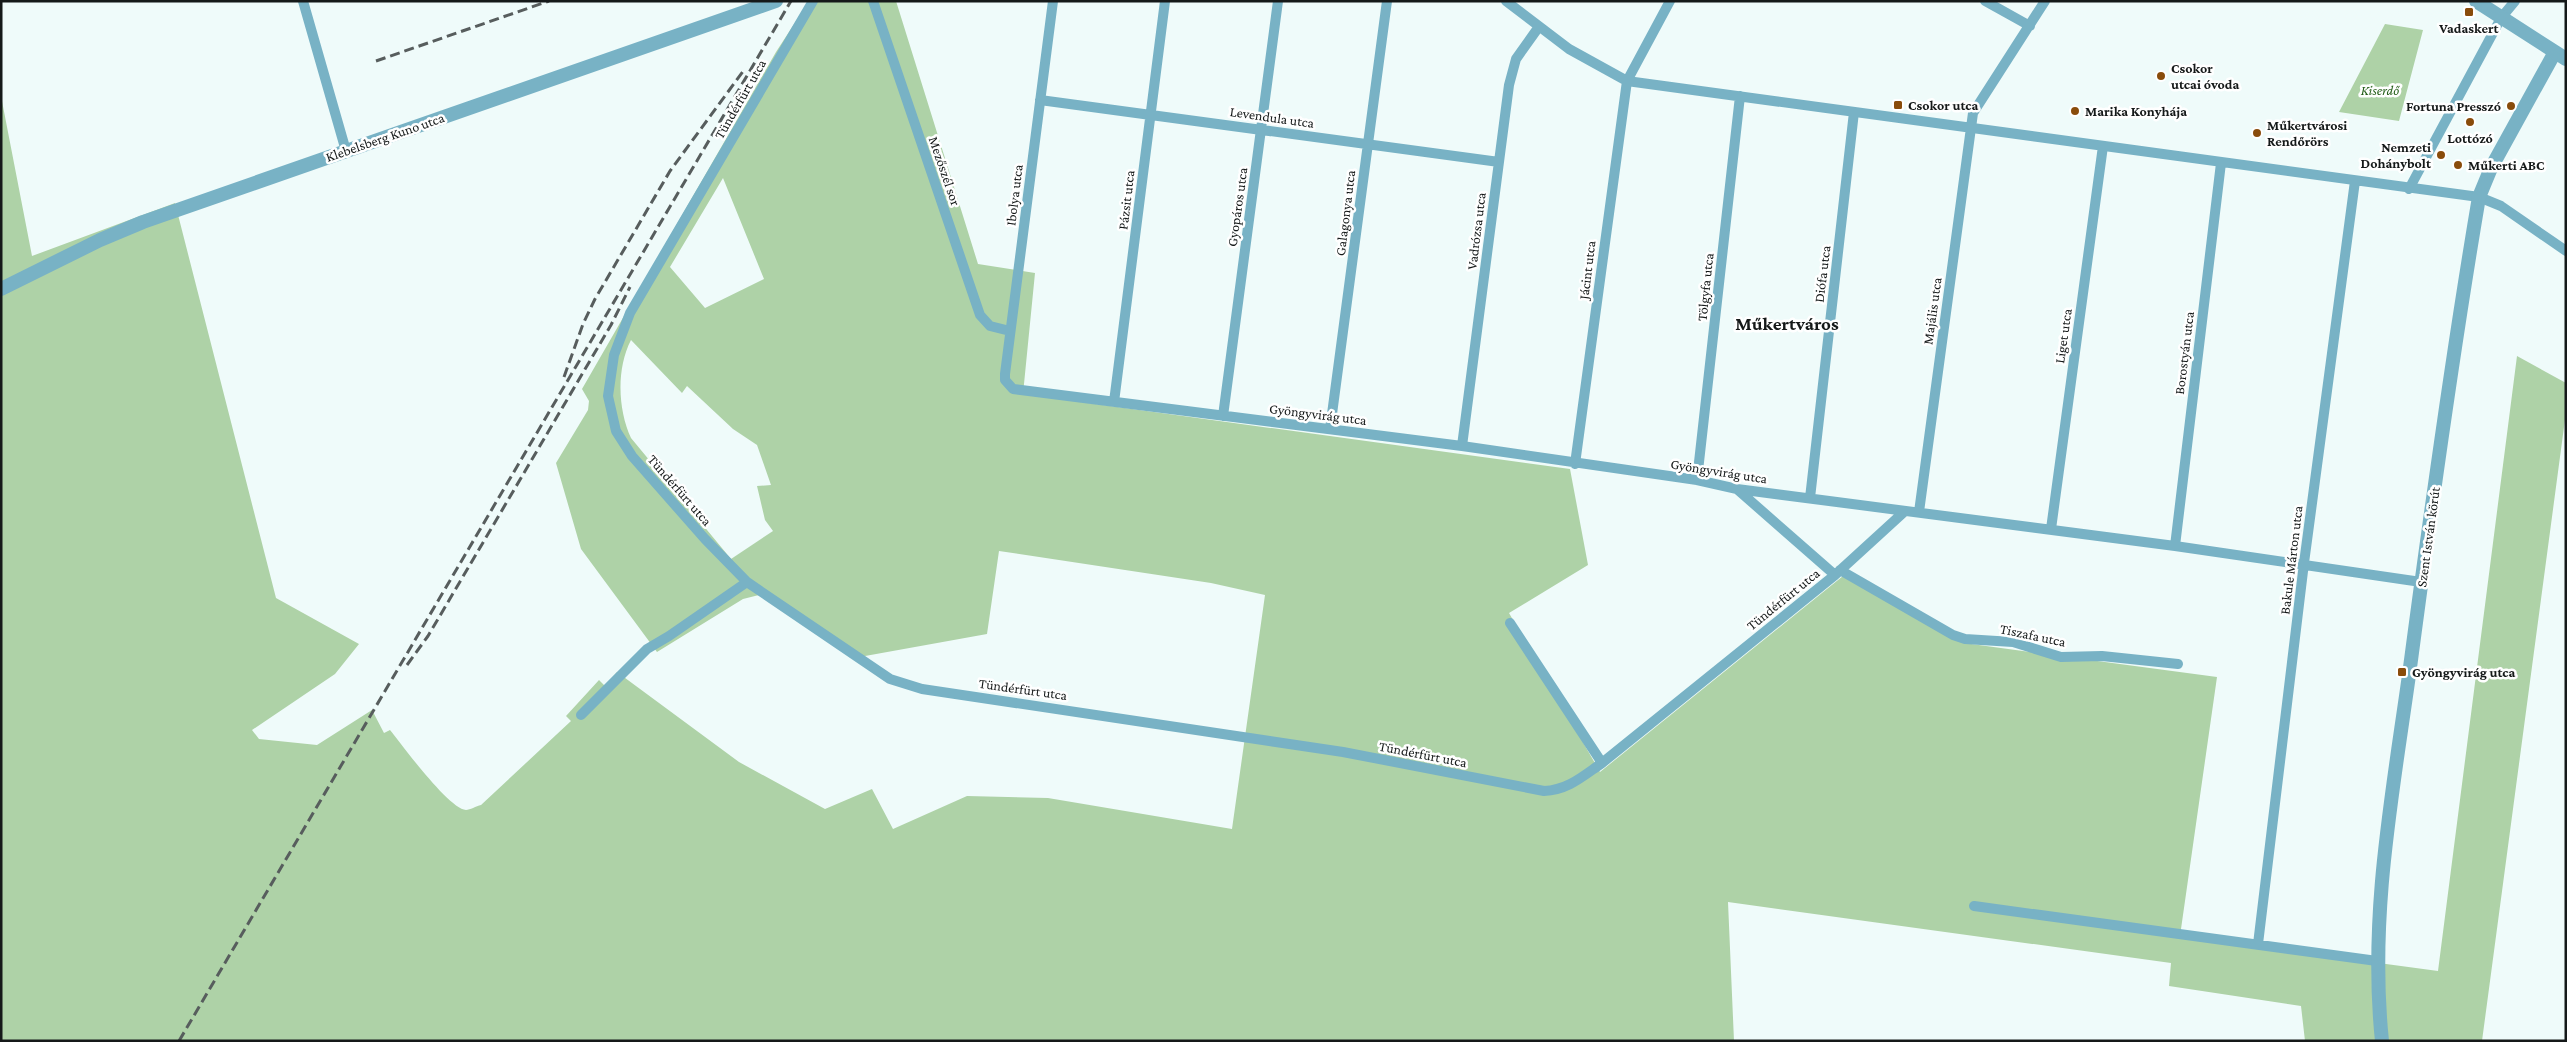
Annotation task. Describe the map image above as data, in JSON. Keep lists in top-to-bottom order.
{
  "streets": {
    "street": [
      "Tündérfürt utca",
      "Levendula utca",
      "Klebelsberg Kuno utca",
      "Mezőszél sor",
      "Ibolya utca",
      "Pázsit utca",
      "Gyopáros utca",
      "Galagonya utca",
      "Vadrózsa utca",
      "Jácint utca",
      "Diófa utca",
      "Tölgyfa utca",
      "Majális utca",
      "Liget utca",
      "Borostyán utca",
      "Gyöngyvirág utca",
      "Szent István körút",
      "Bakule Márton utca",
      "Tiszafa utca"
    ]
  },
  "crossings": [
    ["Tündérfürt utca", "Gyöngyvirág utca"],
    ["Tündérfürt utca", "Tiszafa utca"],
    ["Levendula utca", "Ibolya utca"],
    ["Levendula utca", "Pázsit utca"],
    ["Levendula utca", "Gyopáros utca"],
    ["Levendula utca", "Galagonya utca"],
    ["Levendula utca", "Vadrózsa utca"],
    ["Mezőszél sor", "Ibolya utca"],
    ["Ibolya utca", "Gyöngyvirág utca"],
    ["Pázsit utca", "Gyöngyvirág utca"],
    ["Gyopáros utca", "Gyöngyvirág utca"],
    ["Galagonya utca", "Gyöngyvirág utca"],
    ["Vadrózsa utca", "Gyöngyvirág utca"],
    ["Jácint utca", "Gyöngyvirág utca"],
    ["Diófa utca", "Gyöngyvirág utca"],
    ["Tölgyfa utca", "Gyöngyvirág utca"],
    ["Majális utca", "Gyöngyvirág utca"],
    ["Liget utca", "Gyöngyvirág utca"],
    ["Borostyán utca", "Gyöngyvirág utca"],
    ["Gyöngyvirág utca", "Szent István körút"],
    ["Gyöngyvirág utca", "Bakule Márton utca"],
    ["Gyöngyvirág utca", "Tiszafa utca"]
  ],
  "districts": ["Műkertváros"],
  "parks": ["Kiserdő"],
  "places": {
    "transit": ["Vadaskert", "Csokor utca", "Gyöngyvirág utca"],
    "other": [
      "Csokor utcai óvoda",
      "Fortuna Presszó",
      "Marika Konyhája",
      "Lottózó",
      "Műkertvárosi Rendőrörs",
      "Nemzeti Dohánybolt",
      "Műkerti ABC"
    ]
  }
}
